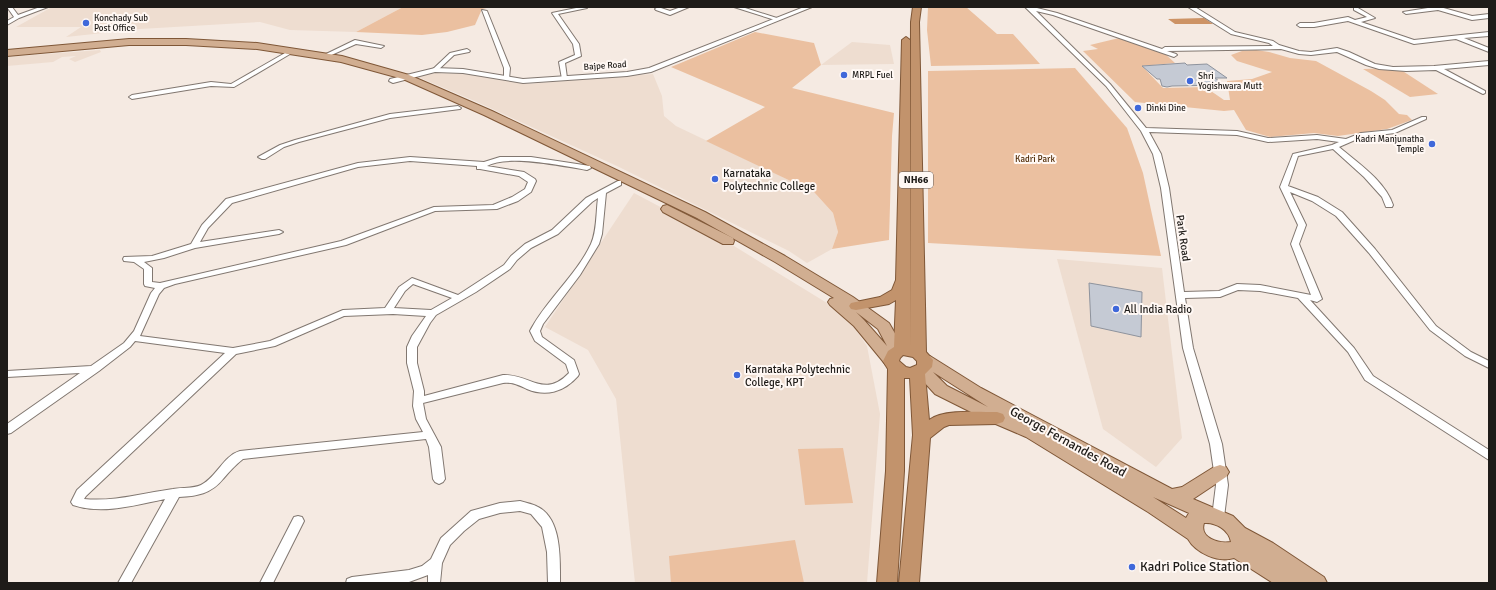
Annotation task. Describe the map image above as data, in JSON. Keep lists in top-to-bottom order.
{
  "streets": {
    "highway": ["NH66"],
    "main road": ["George Fernandes Road"],
    "street": ["Bajpe Road", "Park Road"]
  },
  "crossings": [
    ["NH66", "George Fernandes Road"],
    ["Park Road", "George Fernandes Road"]
  ],
  "parks": ["Kadri Park"],
  "places": [
    "Konchady Sub Post Office",
    "MRPL Fuel",
    "Shri Yogishwara Mutt",
    "Dinki Dine",
    "Kadri Manjunatha Temple",
    "Karnataka Polytechnic College",
    "All India Radio",
    "Karnataka Polytechnic College, KPT",
    "Kadri Police Station"
  ]
}
